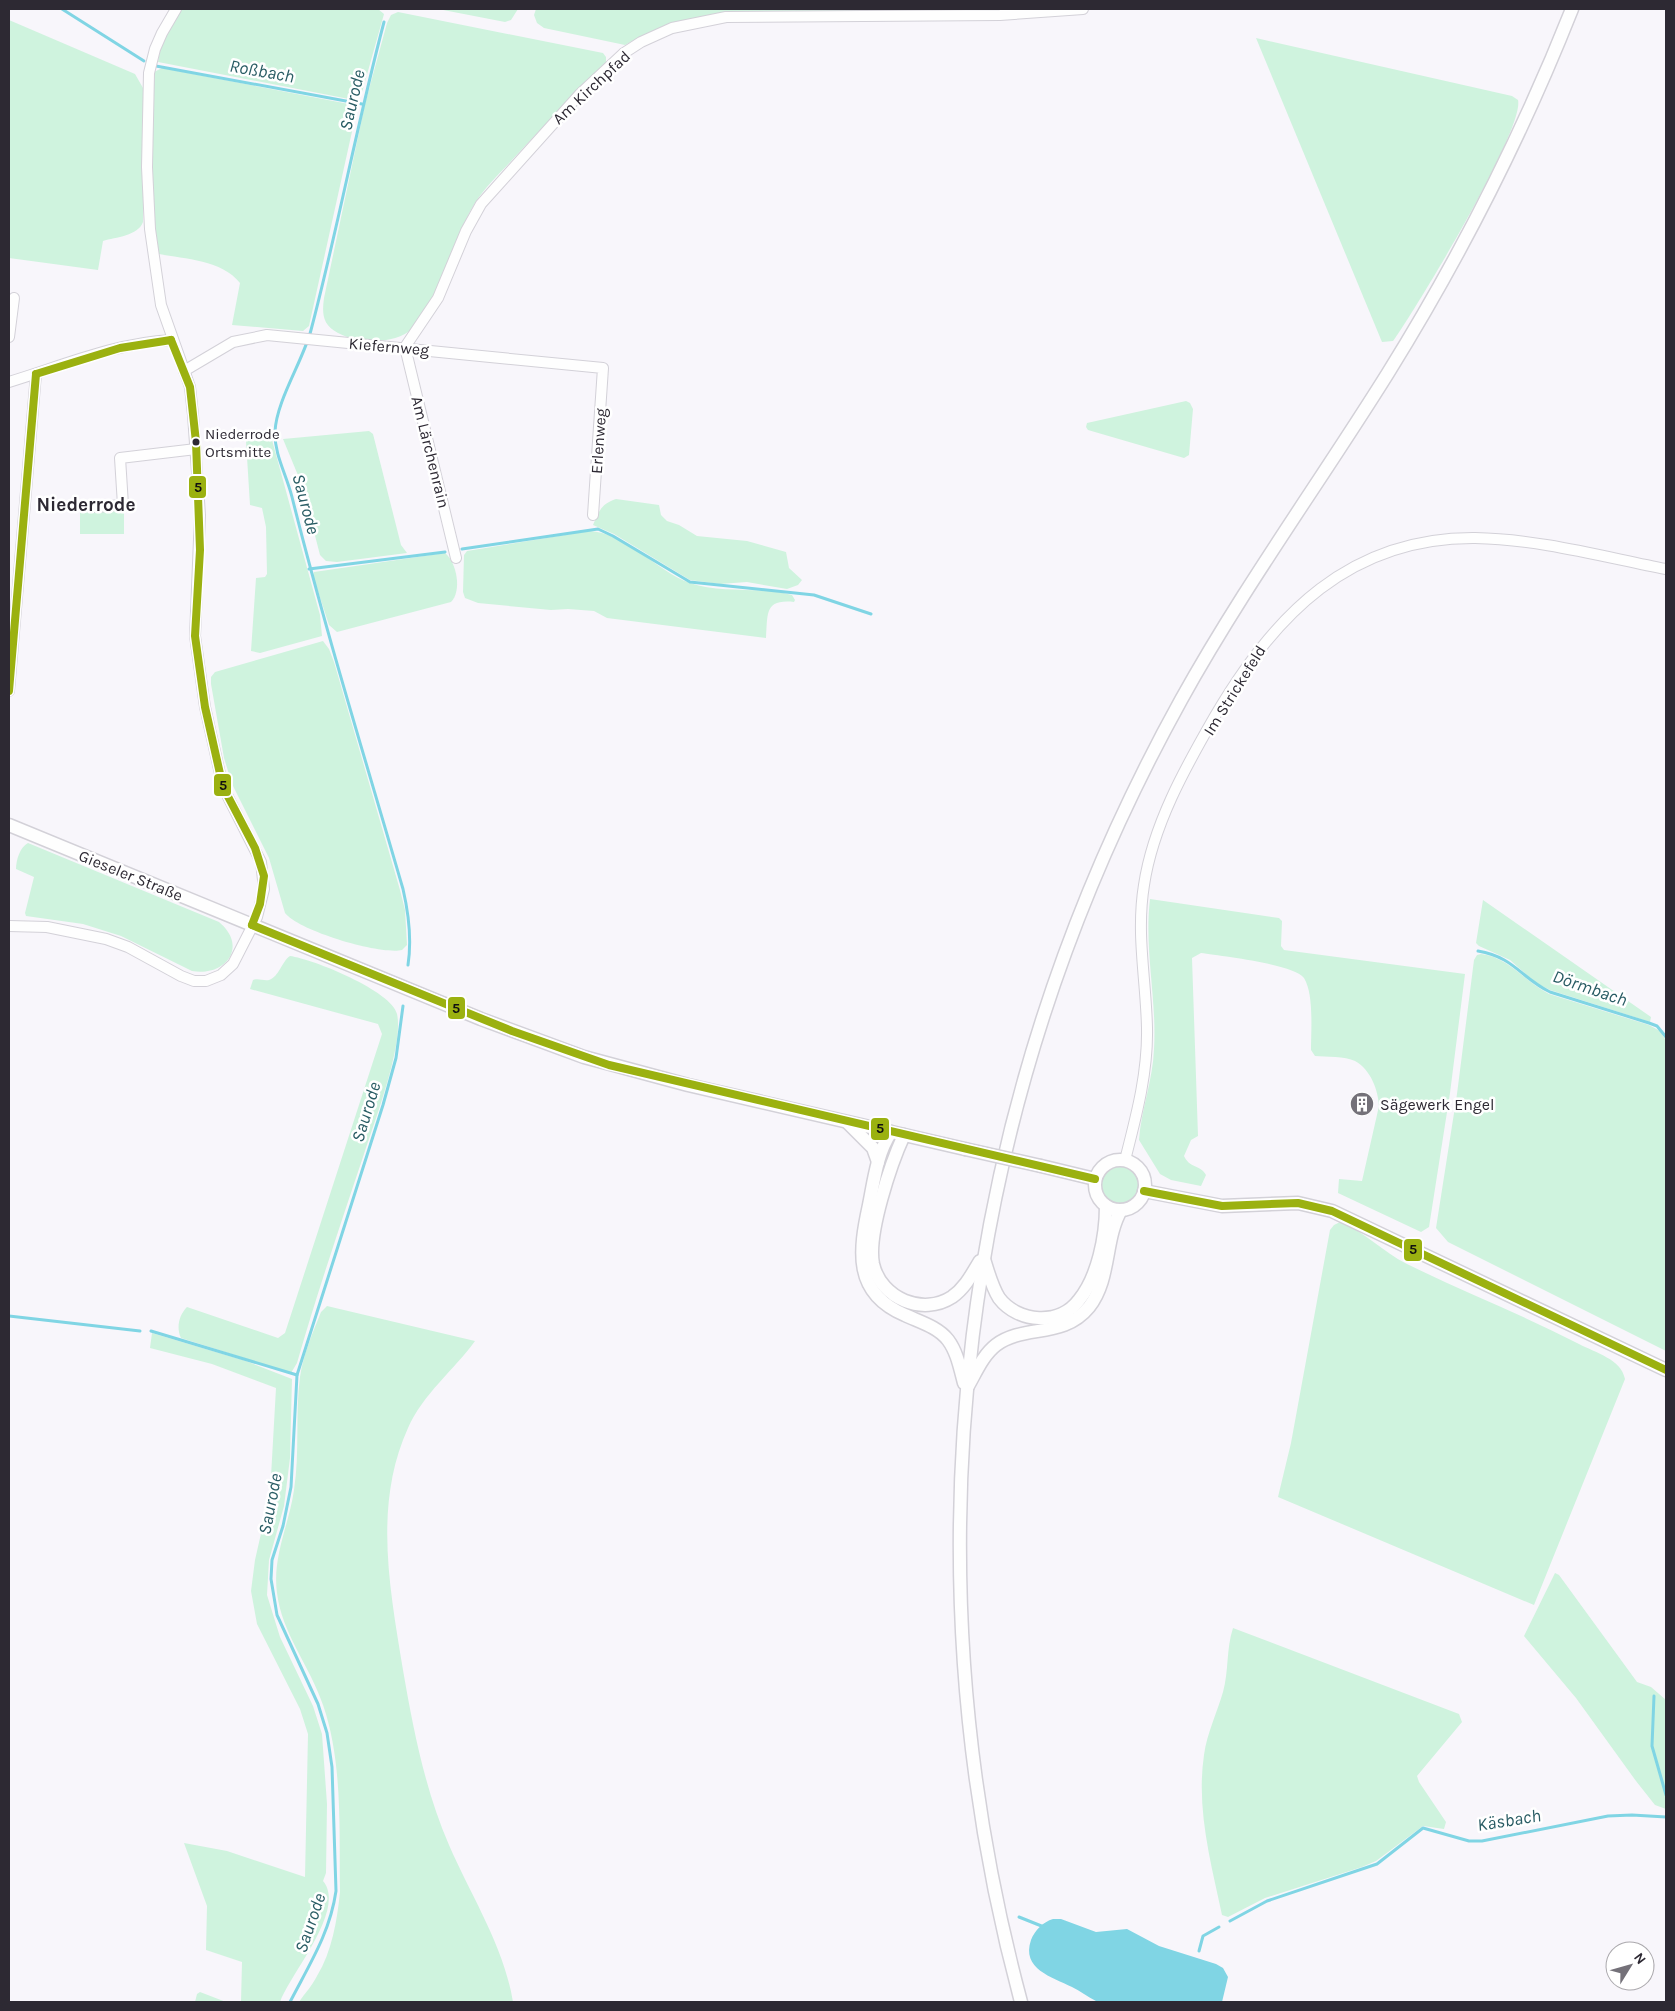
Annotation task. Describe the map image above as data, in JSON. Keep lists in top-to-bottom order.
{
  "streets": {
    "main road": ["Gieseler Straße"],
    "street": [
      "Am Kirchpfad",
      "Kiefernweg",
      "Erlenweg",
      "Am Lärchenrain",
      "Im Strickefeld"
    ]
  },
  "crossings": [
    ["Am Kirchpfad", "Kiefernweg"],
    ["Am Kirchpfad", "Am Lärchenrain"],
    ["Kiefernweg", "Erlenweg"],
    ["Kiefernweg", "Am Lärchenrain"],
    ["Im Strickefeld", "Gieseler Straße"]
  ],
  "districts": ["Niederrode"],
  "water": [
    "Roßbach",
    "Saurode",
    "Dörmbach",
    "Käsbach"
  ],
  "places": {
    "other": ["Niederrode Ortsmitte"],
    "building": ["Sägewerk Engel"]
  },
  "lines": ["transit line 5"],
  "north": "top right"
}
